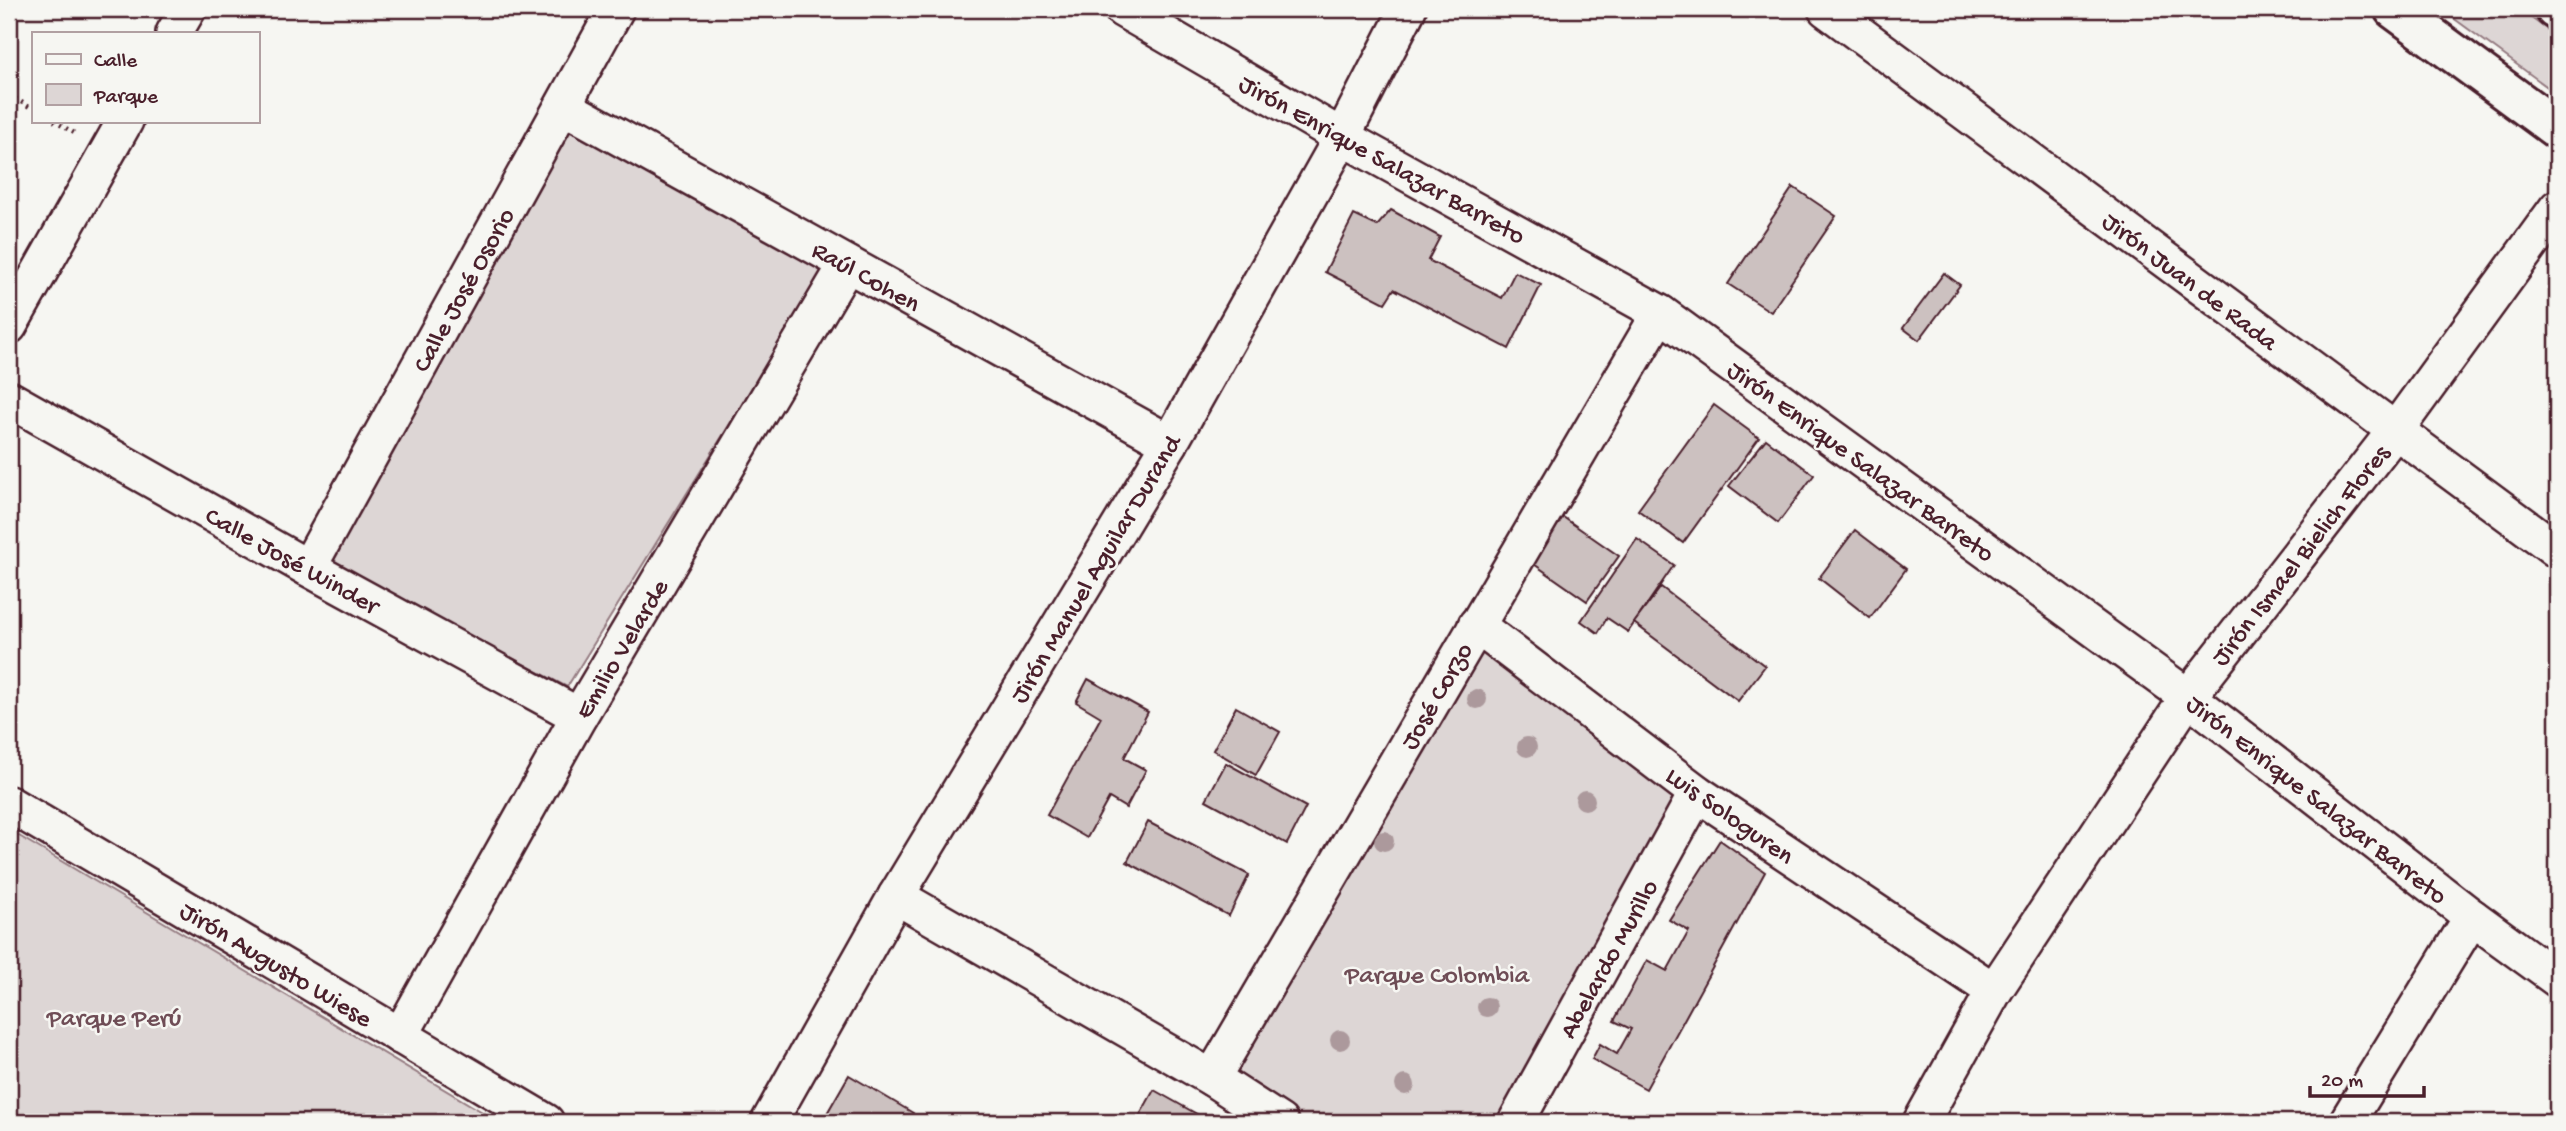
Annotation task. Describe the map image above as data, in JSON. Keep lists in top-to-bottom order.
{
  "streets": {
    "street": [
      "Jirón Enrique Salazar Barreto",
      "Raúl Cohen",
      "Jirón Juan de Rada",
      "Calle José Osorio",
      "Jirón Ismael Bielich Flores",
      "Calle José Winder",
      "Jirón Manuel Aguilar Durand",
      "Emilio Velarde",
      "José Corzo",
      "Luis Sologuren",
      "Abelardo Murillo",
      "Jirón Augusto Wiese"
    ]
  },
  "crossings": [
    ["Jirón Enrique Salazar Barreto", "Jirón Ismael Bielich Flores"],
    ["Jirón Enrique Salazar Barreto", "Jirón Manuel Aguilar Durand"],
    ["Jirón Enrique Salazar Barreto", "José Corzo"],
    ["Raúl Cohen", "Calle José Osorio"],
    ["Raúl Cohen", "Jirón Manuel Aguilar Durand"],
    ["Raúl Cohen", "Emilio Velarde"],
    ["Jirón Juan de Rada", "Jirón Ismael Bielich Flores"],
    ["Calle José Osorio", "Calle José Winder"],
    ["Jirón Ismael Bielich Flores", "Luis Sologuren"],
    ["Calle José Winder", "Emilio Velarde"],
    ["Emilio Velarde", "Jirón Augusto Wiese"],
    ["José Corzo", "Luis Sologuren"],
    ["Luis Sologuren", "Abelardo Murillo"]
  ],
  "parks": ["Parque Colombia", "Parque Perú"],
  "legend": ["Calle", "Parque"],
  "scale_bar": "20 m"
}
